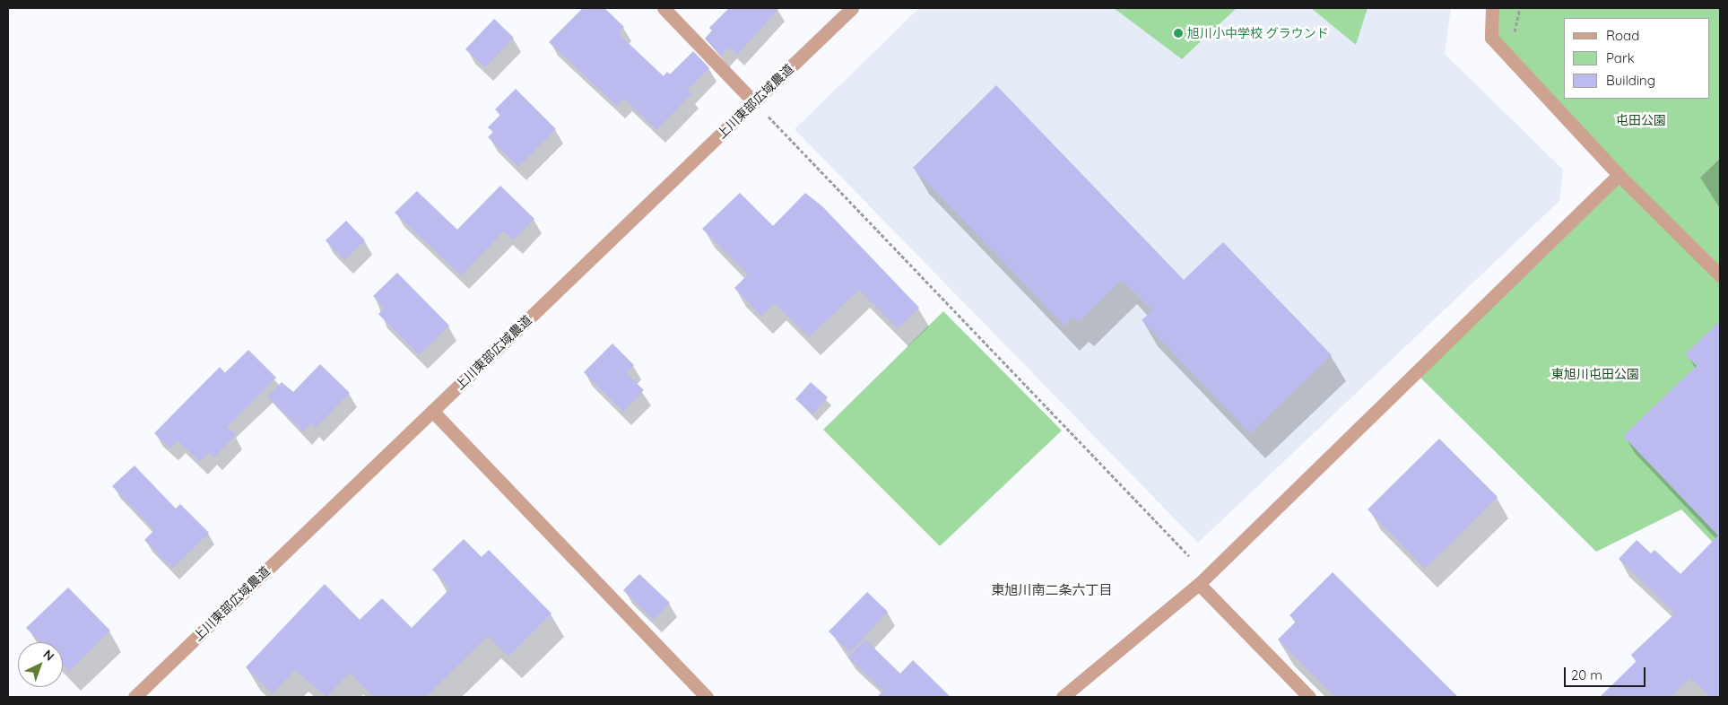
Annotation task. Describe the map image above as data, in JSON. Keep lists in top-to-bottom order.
{
  "streets": {
    "street": ["上川東部広域農道"]
  },
  "districts": ["東旭川南二条六丁目"],
  "parks": ["屯田公園", "東旭川屯田公園"],
  "places": ["旭川小中学校 グラウンド"],
  "legend": ["Road", "Park", "Building"],
  "scale_bar": "20 m",
  "north": "top right"
}
